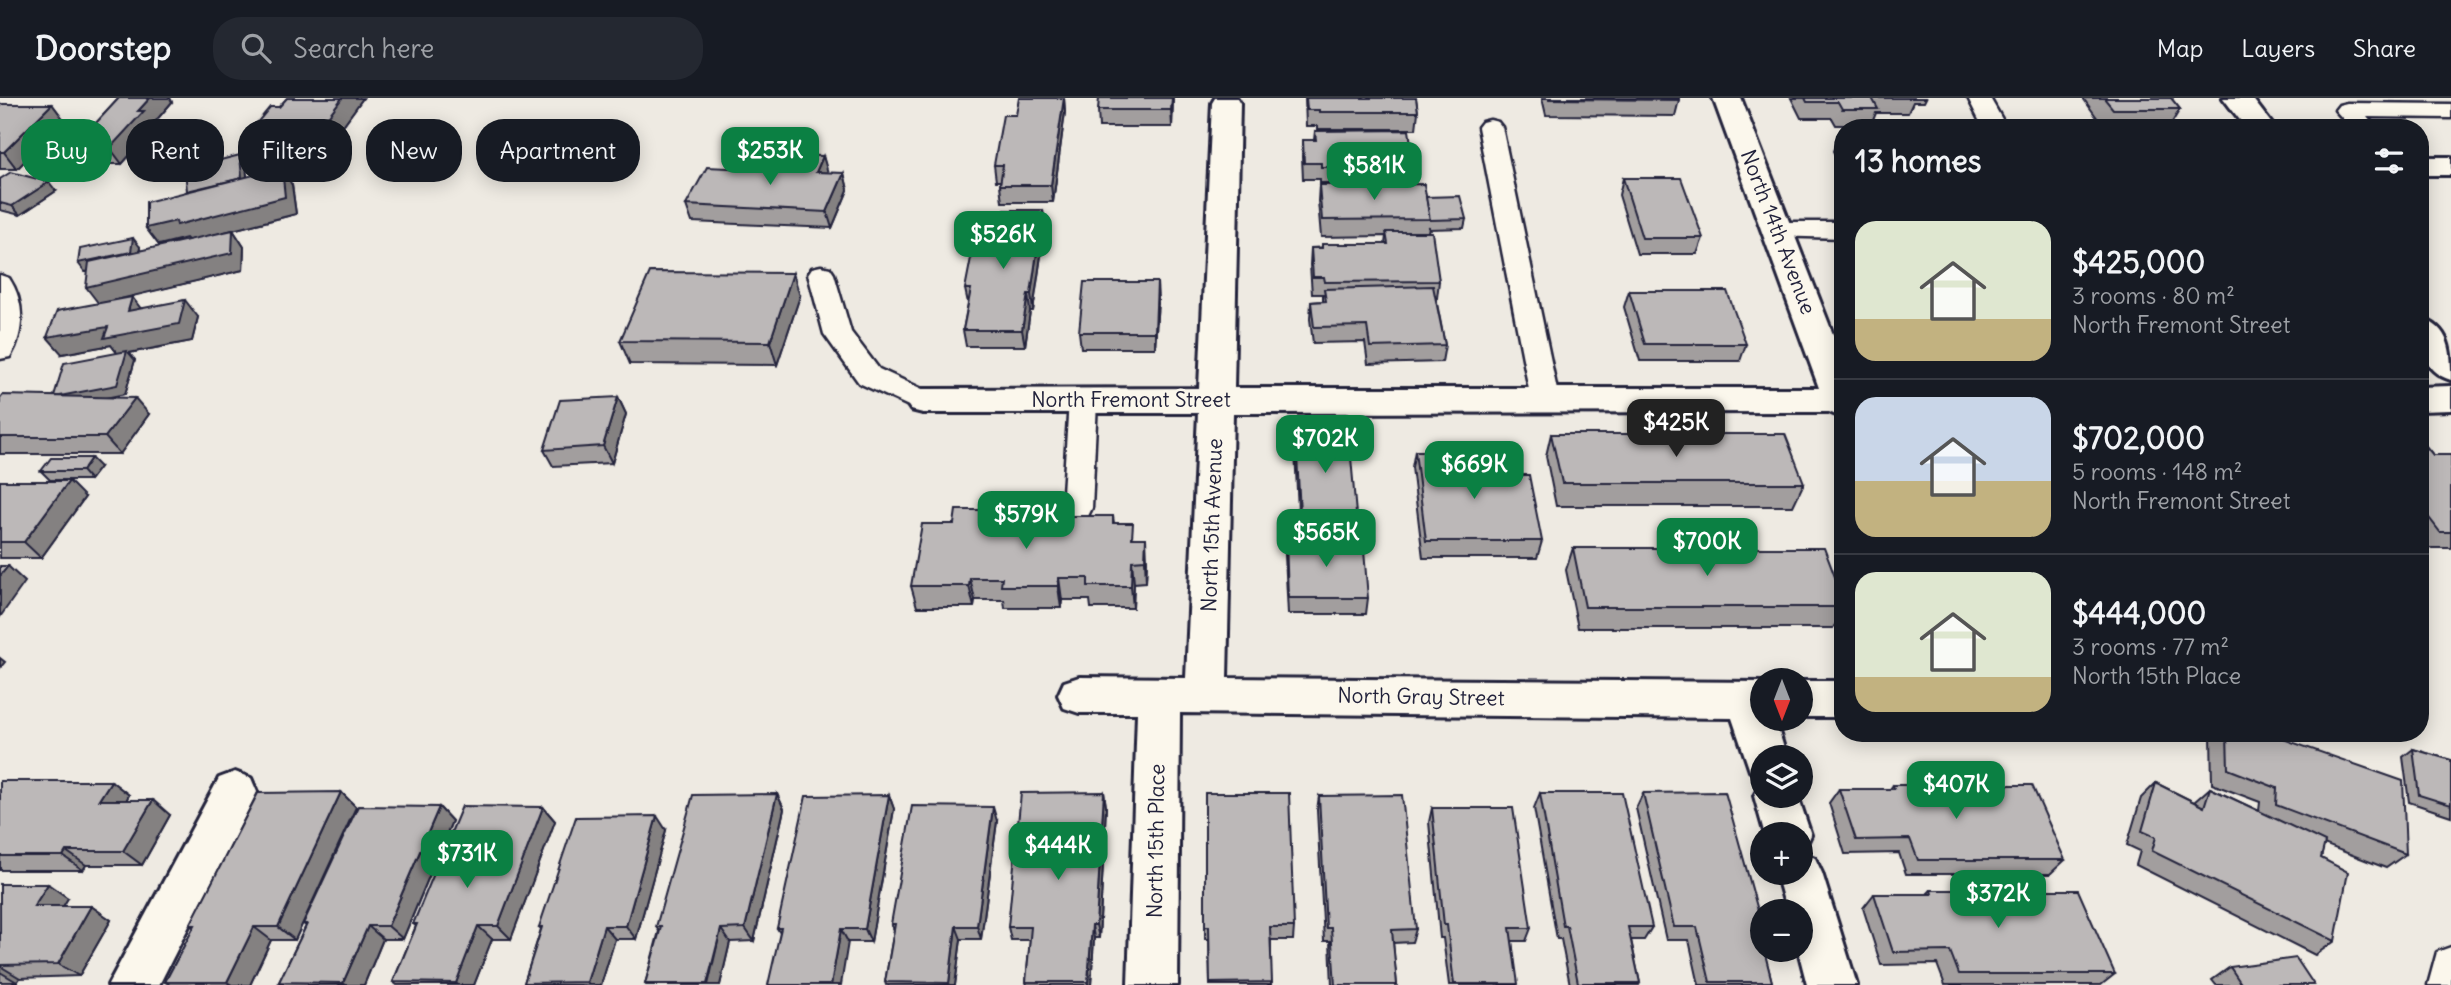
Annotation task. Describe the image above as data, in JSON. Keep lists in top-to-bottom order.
{
  "streets": {
    "street": [
      "North 14th Avenue",
      "North Fremont Street",
      "North 15th Avenue",
      "North Gray Street",
      "North 15th Place"
    ]
  },
  "crossings": [
    ["North Fremont Street", "North 15th Avenue"],
    ["North 15th Avenue", "North Gray Street"],
    ["North Gray Street", "North 15th Place"]
  ],
  "north": "bottom",
  "page": {
    "header": "Doorstep",
    "search": "Search here",
    "nav": ["Map", "Layers", "Share"],
    "chip": [
      "Buy",
      "Rent",
      "Filters",
      "New",
      "Apartment"
    ],
    "heading": "13 homes",
    "price": [
      "$253K",
      "$581K",
      "$526K",
      "$425K",
      "$702K",
      "$669K",
      "$579K",
      "$565K",
      "$700K",
      "$407K",
      "$444K",
      "$731K",
      "$372K"
    ],
    "list": [
      {
        "name": "$425,000",
        "note": "3 rooms · 80 m² · North Fremont Street"
      },
      {
        "name": "$702,000",
        "note": "5 rooms · 148 m² · North Fremont Street"
      },
      {
        "name": "$444,000",
        "note": "3 rooms · 77 m² · North 15th Place"
      }
    ],
    "map_buttons": ["+", "−"]
  }
}
